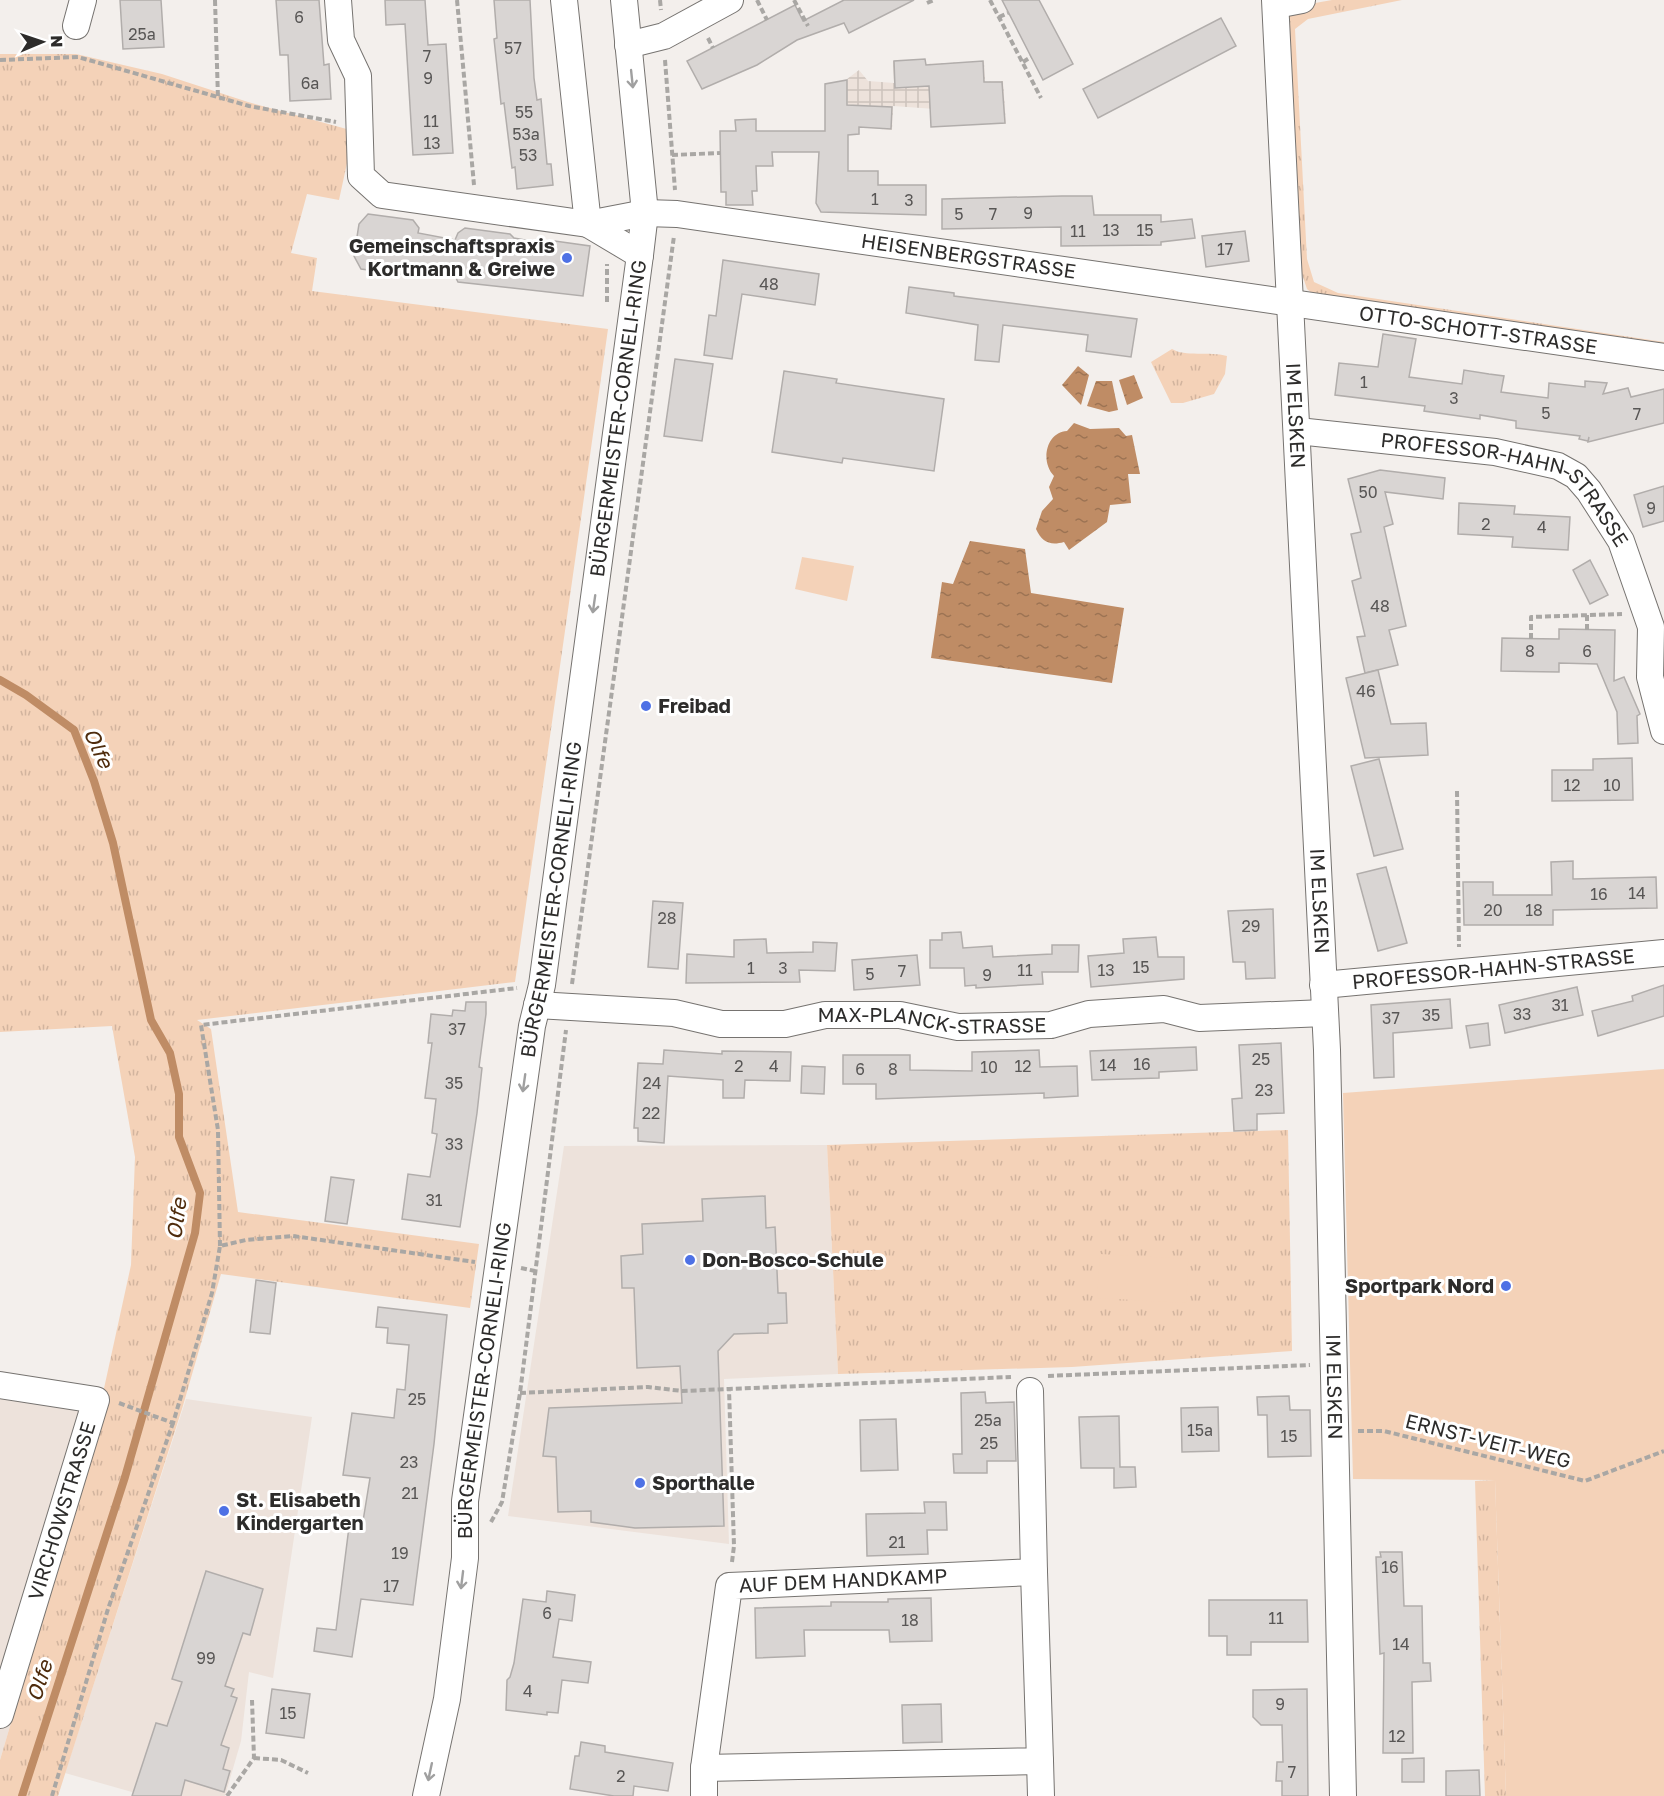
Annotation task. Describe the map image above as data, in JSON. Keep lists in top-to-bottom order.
{
  "streets": {
    "street": [
      "HEISENBERGSTRASSE",
      "OTTO-SCHOTT-STRASSE",
      "IM ELSKEN",
      "BÜRGERMEISTER-CORNELI-RING",
      "PROFESSOR-HAHN-STRASSE",
      "MAX-PLANCK-STRASSE",
      "VIRCHOWSTRASSE",
      "AUF DEM HANDKAMP"
    ],
    "path": ["ERNST-VEIT-WEG"]
  },
  "crossings": [
    ["HEISENBERGSTRASSE", "OTTO-SCHOTT-STRASSE"],
    ["HEISENBERGSTRASSE", "IM ELSKEN"],
    ["HEISENBERGSTRASSE", "BÜRGERMEISTER-CORNELI-RING"],
    ["OTTO-SCHOTT-STRASSE", "IM ELSKEN"],
    ["IM ELSKEN", "PROFESSOR-HAHN-STRASSE"],
    ["IM ELSKEN", "MAX-PLANCK-STRASSE"],
    ["IM ELSKEN", "ERNST-VEIT-WEG"],
    ["BÜRGERMEISTER-CORNELI-RING", "MAX-PLANCK-STRASSE"]
  ],
  "one_way": ["BÜRGERMEISTER-CORNELI-RING"],
  "water": ["Olfe"],
  "places": [
    "Gemeinschaftspraxis Kortmann & Greiwe",
    "Freibad",
    "Don-Bosco-Schule",
    "Sportpark Nord",
    "Sporthalle",
    "St. Elisabeth Kindergarten"
  ],
  "house_numbers": [
    "6",
    "25a",
    "57",
    "7",
    "9",
    "6a",
    "55",
    "11",
    "53a",
    "13",
    "53",
    "1",
    "3",
    "9",
    "5",
    "7",
    "13",
    "15",
    "11",
    "17",
    "48",
    "1",
    "3",
    "5",
    "7",
    "50",
    "9",
    "2",
    "4",
    "48",
    "8",
    "6",
    "46",
    "12",
    "10",
    "14",
    "16",
    "20",
    "18",
    "28",
    "29",
    "15",
    "1",
    "3",
    "11",
    "13",
    "7",
    "5",
    "9",
    "31",
    "33",
    "35",
    "37",
    "37",
    "25",
    "16",
    "14",
    "2",
    "4",
    "12",
    "10",
    "6",
    "8",
    "35",
    "24",
    "23",
    "22",
    "33",
    "31",
    "25",
    "25a",
    "15a",
    "15",
    "25",
    "23",
    "21",
    "21",
    "19",
    "16",
    "17",
    "6",
    "11",
    "18",
    "14",
    "99",
    "4",
    "9",
    "15",
    "12",
    "7",
    "2"
  ],
  "north": "right"
}
